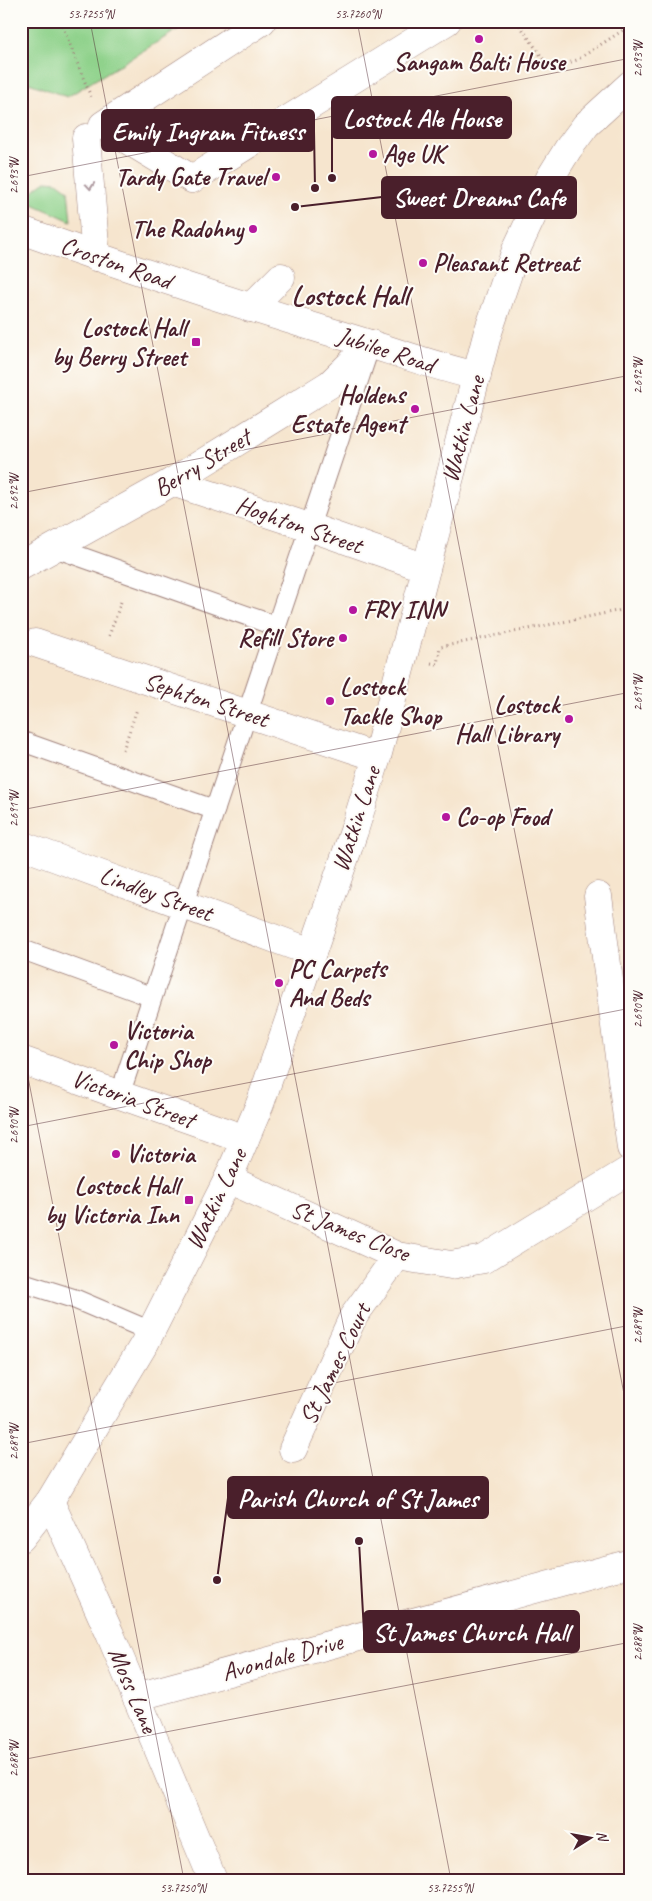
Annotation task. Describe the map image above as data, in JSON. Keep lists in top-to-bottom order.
{
  "streets": {
    "street": [
      "Croston Road",
      "Jubilee Road",
      "Watkin Lane",
      "Berry Street",
      "Hoghton Street",
      "Sephton Street",
      "Lindley Street",
      "Victoria Street",
      "St James Close",
      "St James Court",
      "Avondale Drive",
      "Moss Lane"
    ]
  },
  "crossings": [
    ["Croston Road", "Jubilee Road"],
    ["Jubilee Road", "Watkin Lane"],
    ["Jubilee Road", "Berry Street"],
    ["Watkin Lane", "Hoghton Street"],
    ["Watkin Lane", "Sephton Street"],
    ["Watkin Lane", "Lindley Street"],
    ["Watkin Lane", "Victoria Street"],
    ["Watkin Lane", "St James Close"],
    ["Watkin Lane", "Moss Lane"],
    ["Berry Street", "Hoghton Street"],
    ["St James Close", "St James Court"],
    ["Avondale Drive", "Moss Lane"]
  ],
  "districts": ["Lostock Hall"],
  "places": {
    "other": [
      "Sangam Balti House",
      "Age UK",
      "Tardy Gate Travel",
      "Lostock Ale House",
      "Emily Ingram Fitness",
      "Sweet Dreams Cafe",
      "The Radohny",
      "Pleasant Retreat",
      "Holdens Estate Agent",
      "FRY INN",
      "Refill Store",
      "Lostock Tackle Shop",
      "Lostock Hall Library",
      "Co-op Food",
      "PC Carpets And Beds",
      "Victoria Chip Shop",
      "Victoria",
      "St James Church Hall",
      "Parish Church of St James"
    ],
    "transit": ["Lostock Hall by Berry Street", "Lostock Hall by Victoria Inn"]
  },
  "north": "right",
  "coordinates": [
    "53.7255°N",
    "53.7260°N",
    "2.693°W",
    "2.692°W",
    "2.691°W",
    "2.690°W",
    "2.689°W",
    "2.688°W",
    "53.7250°N"
  ]
}
